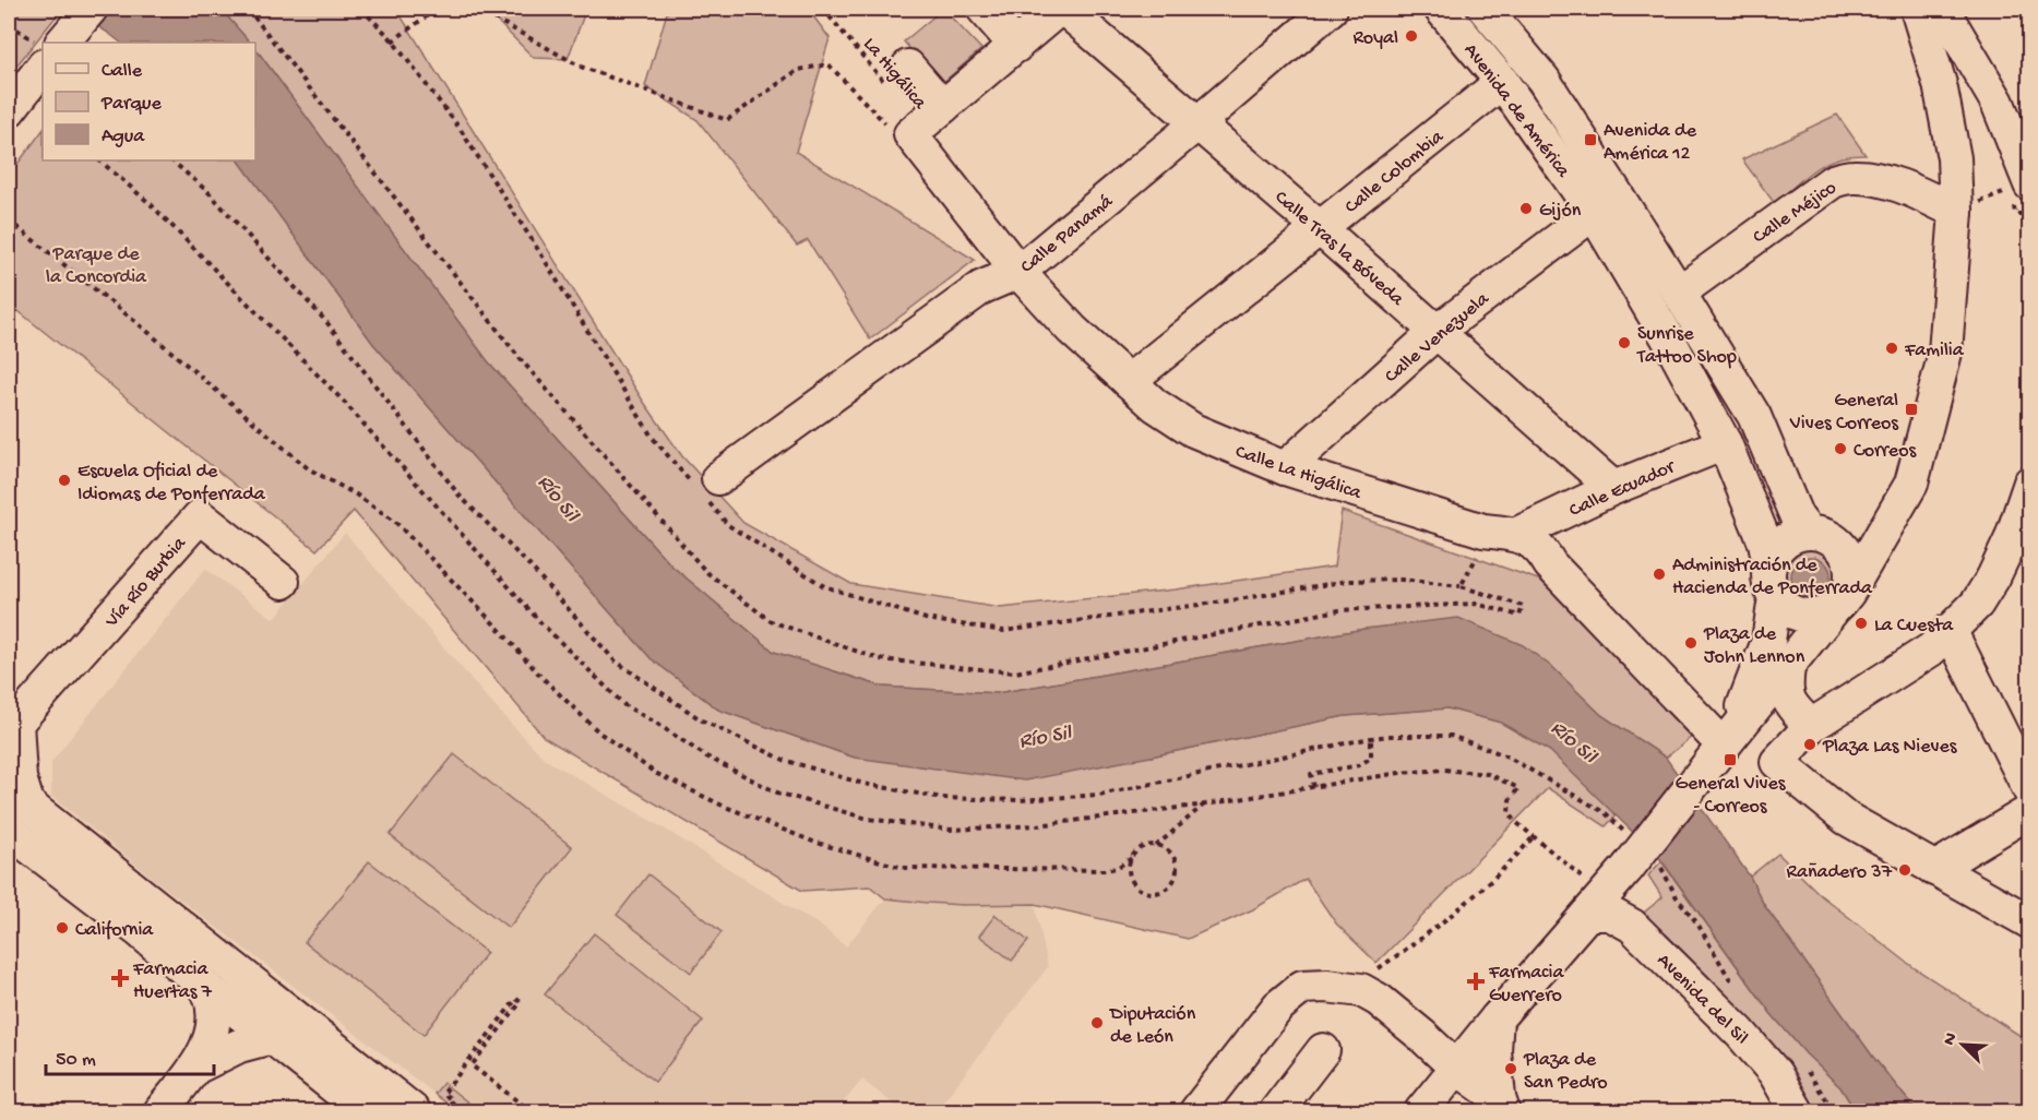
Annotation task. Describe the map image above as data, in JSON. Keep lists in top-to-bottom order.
{
  "streets": {
    "street": [
      "Avenida de América",
      "Calle Colombia",
      "Calle Méjico",
      "Calle Panamá",
      "Calle Tras la Bóveda",
      "Calle Venezuela",
      "Calle La Higálica",
      "Calle Ecuador",
      "Vía Río Burbia",
      "Avenida del Sil"
    ],
    "path": ["La Higálica"]
  },
  "crossings": [
    ["Avenida de América", "Calle Colombia"],
    ["Avenida de América", "Calle Méjico"],
    ["Avenida de América", "Calle Venezuela"],
    ["Avenida de América", "Calle Ecuador"],
    ["Calle Colombia", "Calle Tras la Bóveda"],
    ["Calle Colombia", "Calle La Higálica"],
    ["Calle Panamá", "Calle Tras la Bóveda"],
    ["Calle Panamá", "Calle La Higálica"],
    ["Calle Tras la Bóveda", "Calle Venezuela"],
    ["Calle Tras la Bóveda", "Calle Ecuador"],
    ["Calle Venezuela", "Calle La Higálica"],
    ["Calle La Higálica", "Calle Ecuador"]
  ],
  "water": ["Río Sil"],
  "parks": ["Parque de la Concordia"],
  "places": {
    "other": [
      "Royal",
      "Gijón",
      "Sunrise Tattoo Shop",
      "Familia",
      "Correos",
      "Escuela Oficial de Idiomas de Ponferrada",
      "Administración de Hacienda de Ponferrada",
      "La Cuesta",
      "Plaza de John Lennon",
      "Plaza Las Nieves",
      "Rañadero 37",
      "California",
      "Diputación de León",
      "Plaza de San Pedro"
    ],
    "transit": ["Avenida de América 12", "General Vives Correos", "General Vives - Correos"],
    "health": ["Farmacia Huertas 7", "Farmacia Guerrero"]
  },
  "legend": ["Calle", "Parque", "Agua"],
  "scale_bar": "50 m",
  "north": "top left"
}
